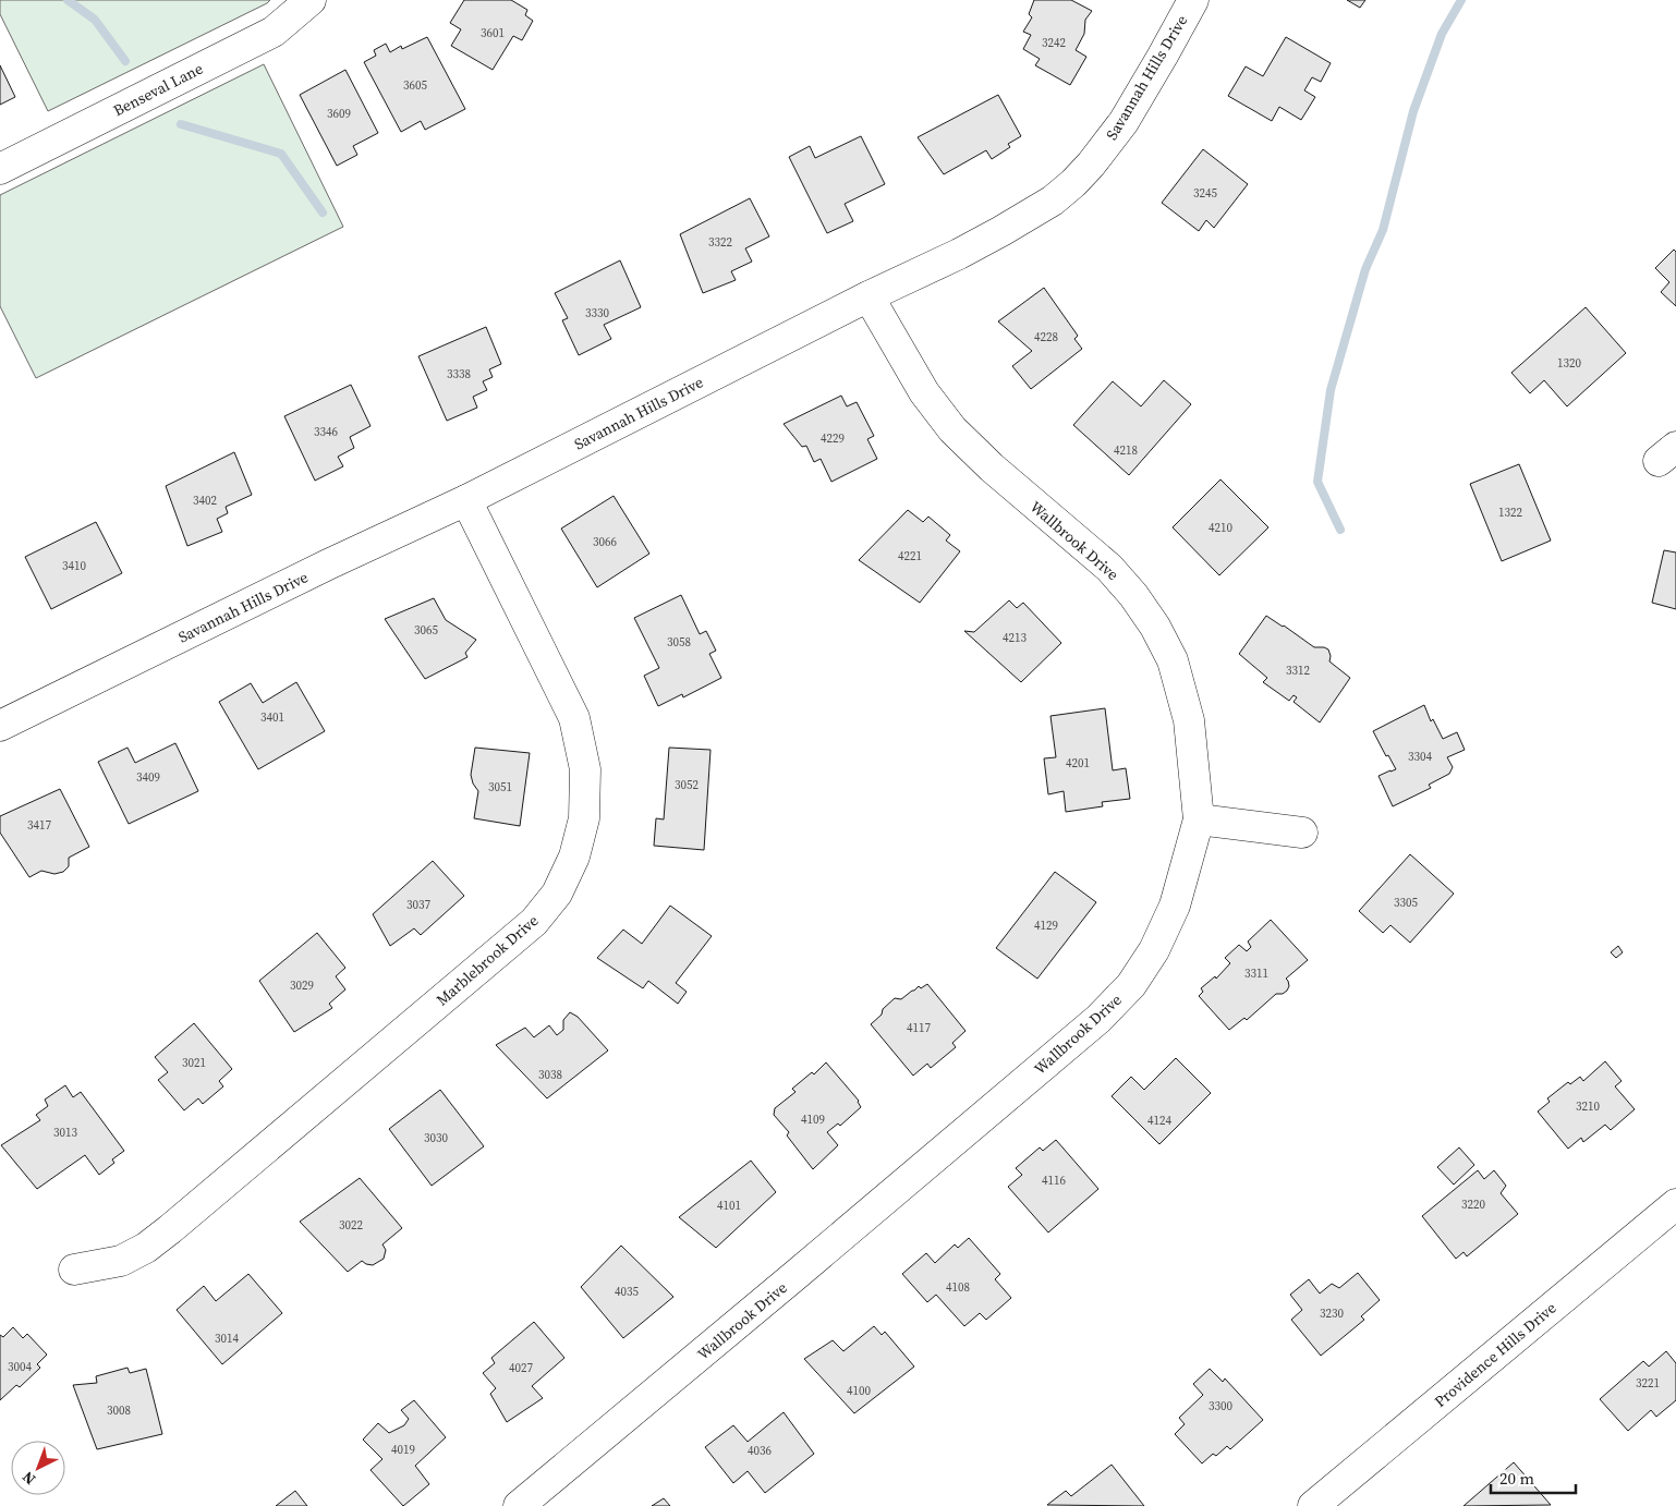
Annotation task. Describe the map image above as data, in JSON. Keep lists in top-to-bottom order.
{
  "streets": {
    "street": [
      "Savannah Hills Drive",
      "Benseval Lane",
      "Wallbrook Drive",
      "Marblebrook Drive",
      "Providence Hills Drive"
    ]
  },
  "crossings": [
    ["Savannah Hills Drive", "Wallbrook Drive"],
    ["Savannah Hills Drive", "Marblebrook Drive"]
  ],
  "house_numbers": [
    "3601",
    "3242",
    "3605",
    "3609",
    "3245",
    "3322",
    "3330",
    "4228",
    "1320",
    "3338",
    "3346",
    "4229",
    "4218",
    "3402",
    "1322",
    "4210",
    "3066",
    "4221",
    "3410",
    "3065",
    "4213",
    "3058",
    "3312",
    "3401",
    "3304",
    "4201",
    "3409",
    "3052",
    "3051",
    "3417",
    "3305",
    "3037",
    "4129",
    "3311",
    "3029",
    "4117",
    "3021",
    "3038",
    "3210",
    "4109",
    "4124",
    "3013",
    "3030",
    "4116",
    "3220",
    "4101",
    "3022",
    "4108",
    "4035",
    "3230",
    "3014",
    "3004",
    "4027",
    "3221",
    "4100",
    "3300",
    "3008",
    "4019",
    "4036"
  ],
  "scale_bar": "20 m",
  "north": "bottom left"
}
